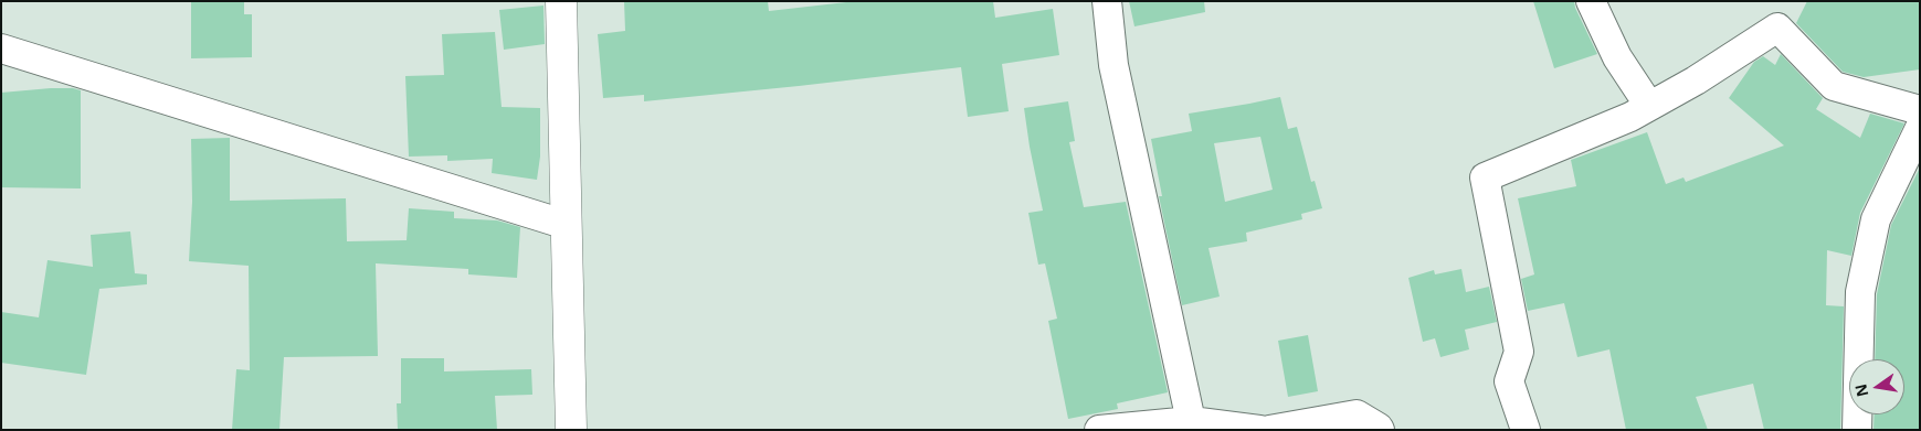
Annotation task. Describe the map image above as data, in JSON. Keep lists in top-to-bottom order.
{
  "north": "left"
}
